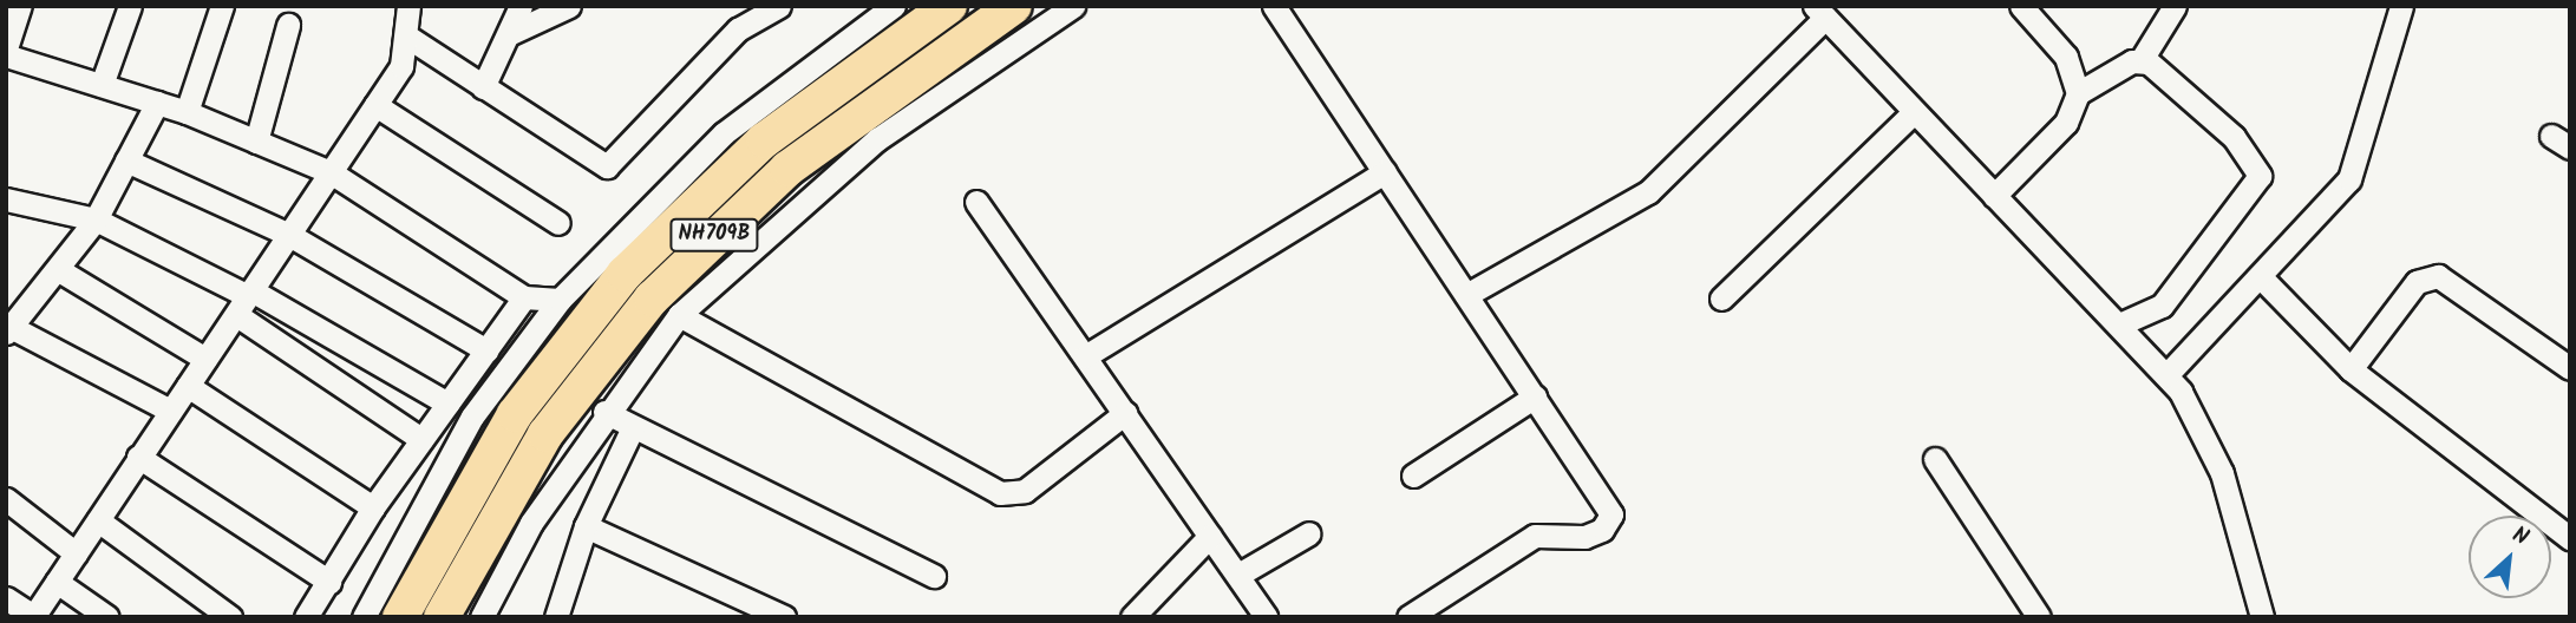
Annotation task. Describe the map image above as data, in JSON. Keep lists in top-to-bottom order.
{
  "streets": {
    "highway": ["NH709B"]
  },
  "north": "top right"
}
